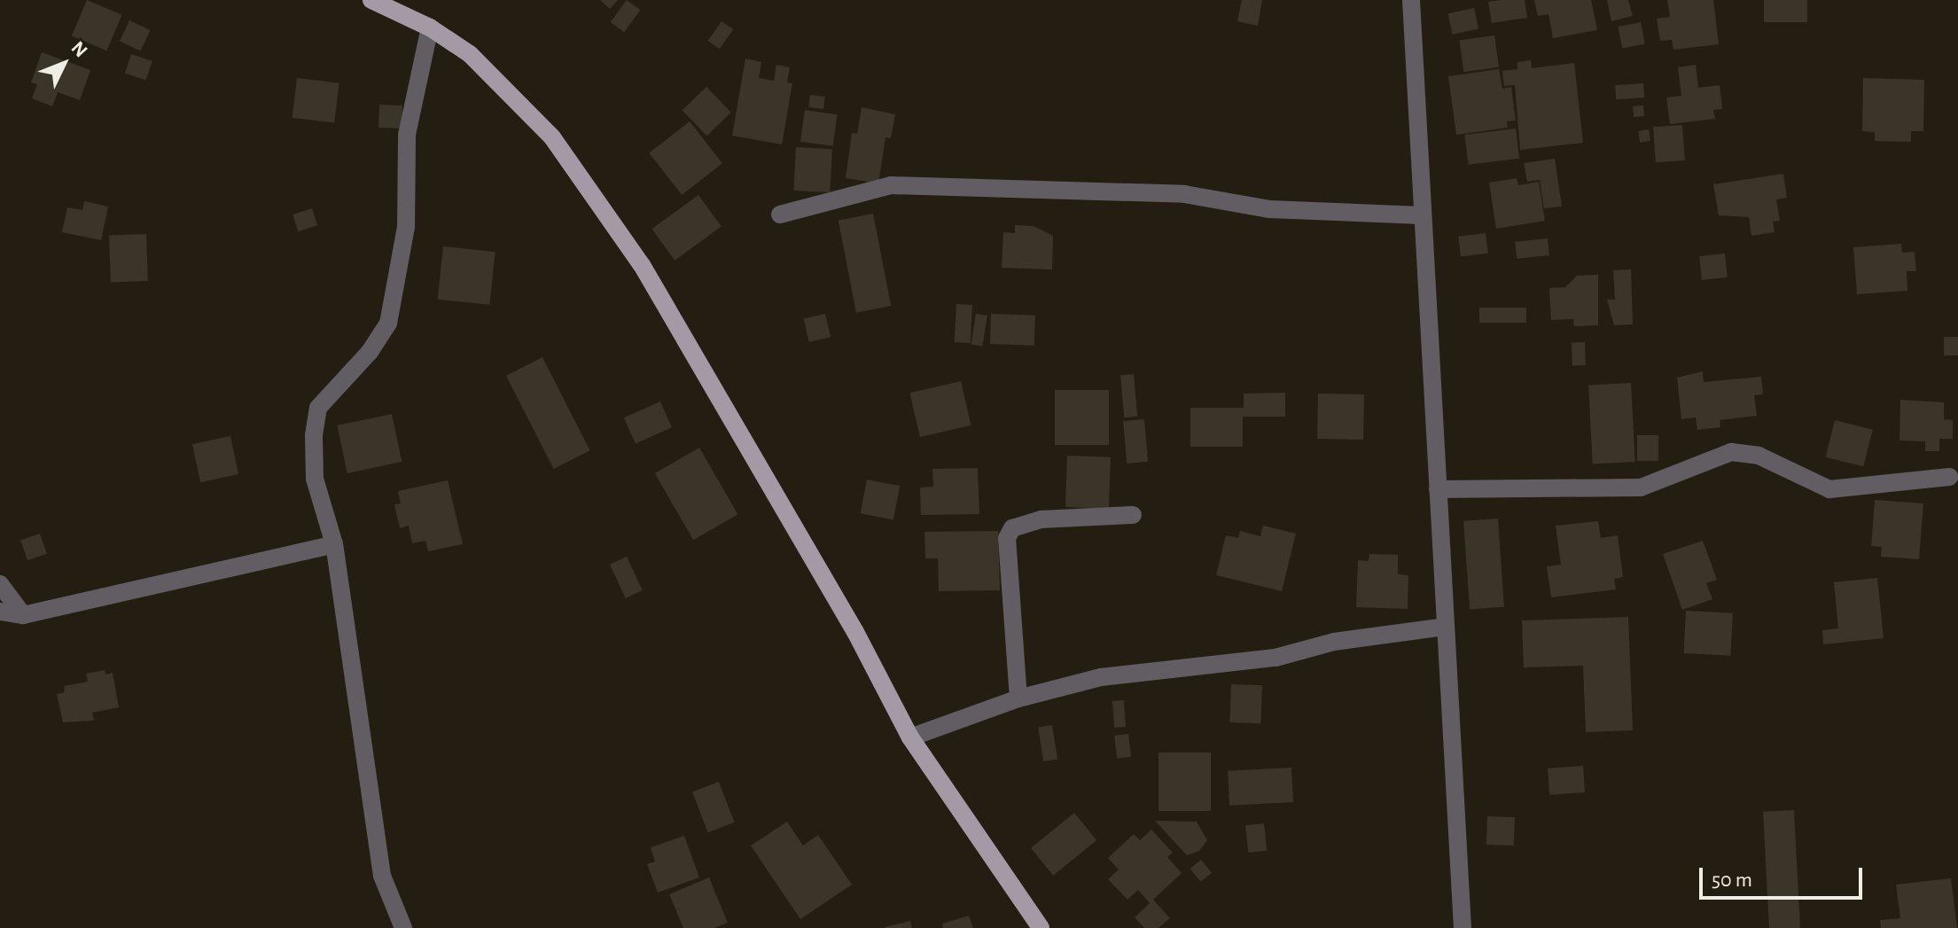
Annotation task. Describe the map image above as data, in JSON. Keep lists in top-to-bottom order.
{
  "scale_bar": "50 m",
  "north": "top right"
}
